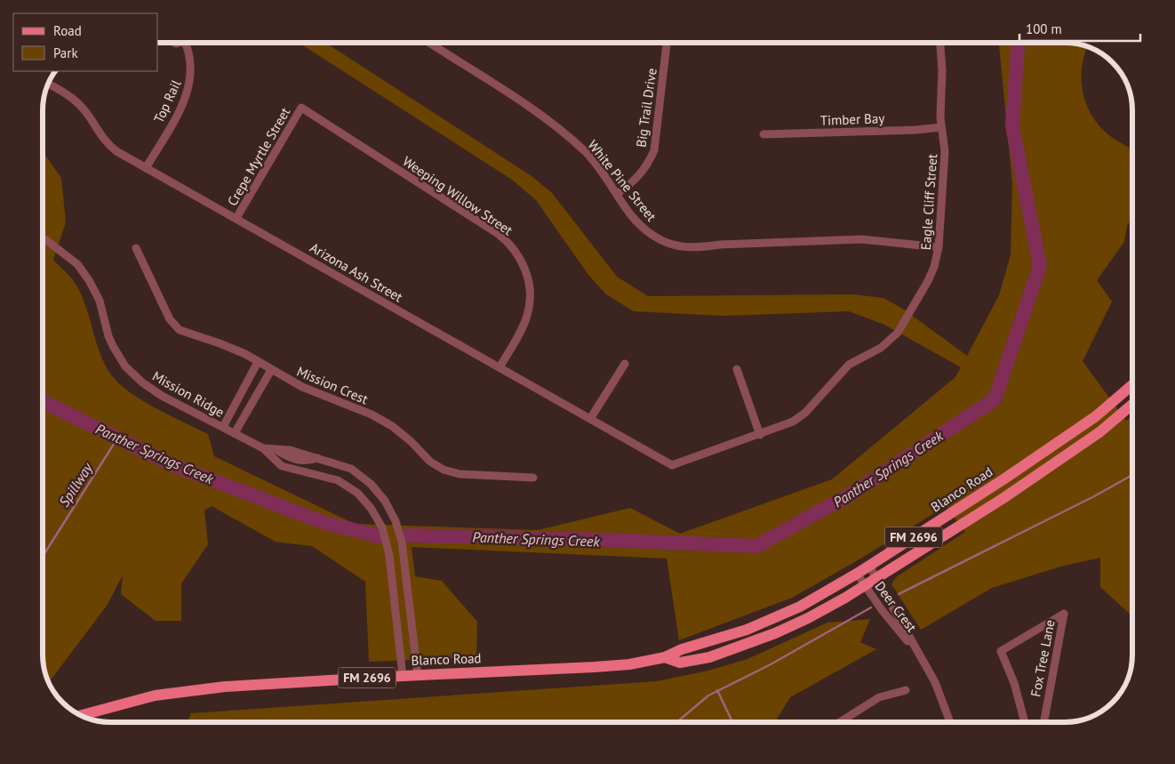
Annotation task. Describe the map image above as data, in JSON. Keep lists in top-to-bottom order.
{
  "streets": {
    "main road": ["Blanco Road", "FM 2696"],
    "street": [
      "Top Rail",
      "Big Trail Drive",
      "Timber Bay",
      "Crepe Myrtle Street",
      "White Pine Street",
      "Weeping Willow Street",
      "Eagle Cliff Street",
      "Arizona Ash Street",
      "Mission Crest",
      "Mission Ridge",
      "Deer Crest",
      "Fox Tree Lane"
    ]
  },
  "crossings": [
    ["Top Rail", "Arizona Ash Street"],
    ["Big Trail Drive", "White Pine Street"],
    ["Timber Bay", "Eagle Cliff Street"],
    ["Crepe Myrtle Street", "Weeping Willow Street"],
    ["Crepe Myrtle Street", "Arizona Ash Street"],
    ["White Pine Street", "Eagle Cliff Street"],
    ["Weeping Willow Street", "Arizona Ash Street"],
    ["Eagle Cliff Street", "Arizona Ash Street"],
    ["Mission Ridge", "Blanco Road"],
    ["Blanco Road", "Deer Crest"]
  ],
  "water": ["Panther Springs Creek", "Spillway"],
  "legend": ["Road", "Park"],
  "scale_bar": "100 m"
}
